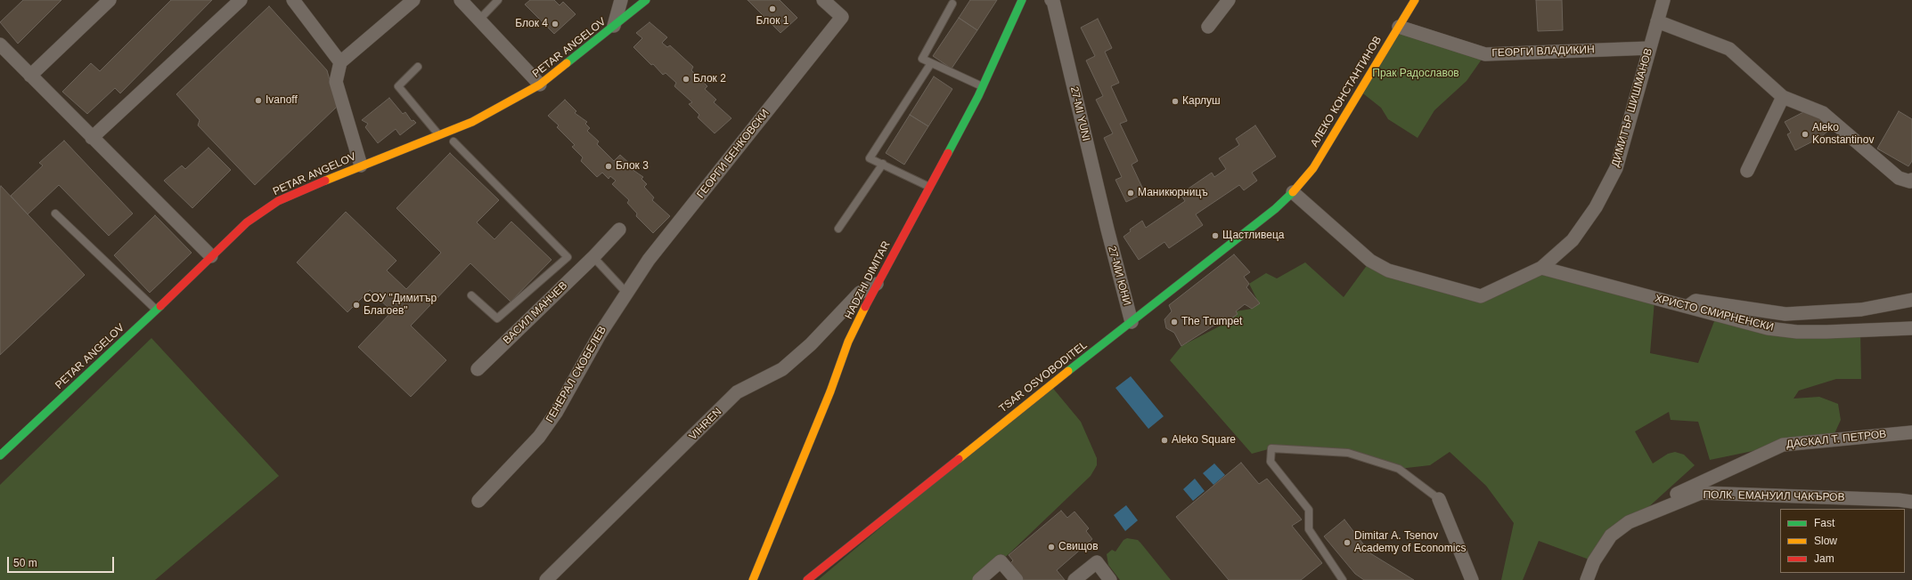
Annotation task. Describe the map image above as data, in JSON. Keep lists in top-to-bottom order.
{
  "streets": {
    "street": [
      "PETAR ANGELOV",
      "ГЕОРГИ ВЛАДИКИН",
      "АЛЕКО КОНСТАНТИНОВ",
      "ДИМИТЪР ШИШМАНОВ",
      "ГЕОРГИ БЕНКОВСКИ",
      "27-МИ ЮНИ",
      "HADZHI DIMITAR",
      "ВАСИЛ МАНЧЕВ",
      "ХРИСТО СМИРНЕНСКИ",
      "ГЕНЕРАЛ СКОБЕЛЕВ",
      "TSAR OSVOBODITEL",
      "VIHREN",
      "ДАСКАЛ Т. ПЕТРОВ",
      "ПОЛК. ЕМАНУИЛ ЧАКЪРОВ"
    ]
  },
  "crossings": [
    ["ГЕОРГИ ВЛАДИКИН", "АЛЕКО КОНСТАНТИНОВ"],
    ["ГЕОРГИ ВЛАДИКИН", "ДИМИТЪР ШИШМАНОВ"],
    ["АЛЕКО КОНСТАНТИНОВ", "ДИМИТЪР ШИШМАНОВ"],
    ["АЛЕКО КОНСТАНТИНОВ", "TSAR OSVOBODITEL"],
    ["ДИМИТЪР ШИШМАНОВ", "ХРИСТО СМИРНЕНСКИ"],
    ["ДИМИТЪР ШИШМАНОВ", "TSAR OSVOBODITEL"],
    ["ГЕОРГИ БЕНКОВСКИ", "ГЕНЕРАЛ СКОБЕЛЕВ"],
    ["27-МИ ЮНИ", "TSAR OSVOBODITEL"],
    ["HADZHI DIMITAR", "VIHREN"],
    ["ДАСКАЛ Т. ПЕТРОВ", "ПОЛК. ЕМАНУИЛ ЧАКЪРОВ"]
  ],
  "parks": ["Прак Радославов"],
  "places": [
    "Блок 1",
    "Блок 4",
    "Блок 2",
    "Ivanoff",
    "Карлуш",
    "Aleko Konstantinov",
    "Блок 3",
    "Маникюрницъ",
    "Щастливеца",
    "СОУ \"Димитър Благоев\"",
    "The Trumpet",
    "Aleko Square",
    "Dimitar A. Tsenov Academy of Economics",
    "Свищов"
  ],
  "legend": ["Fast", "Slow", "Jam"],
  "scale_bar": "50 m"
}
